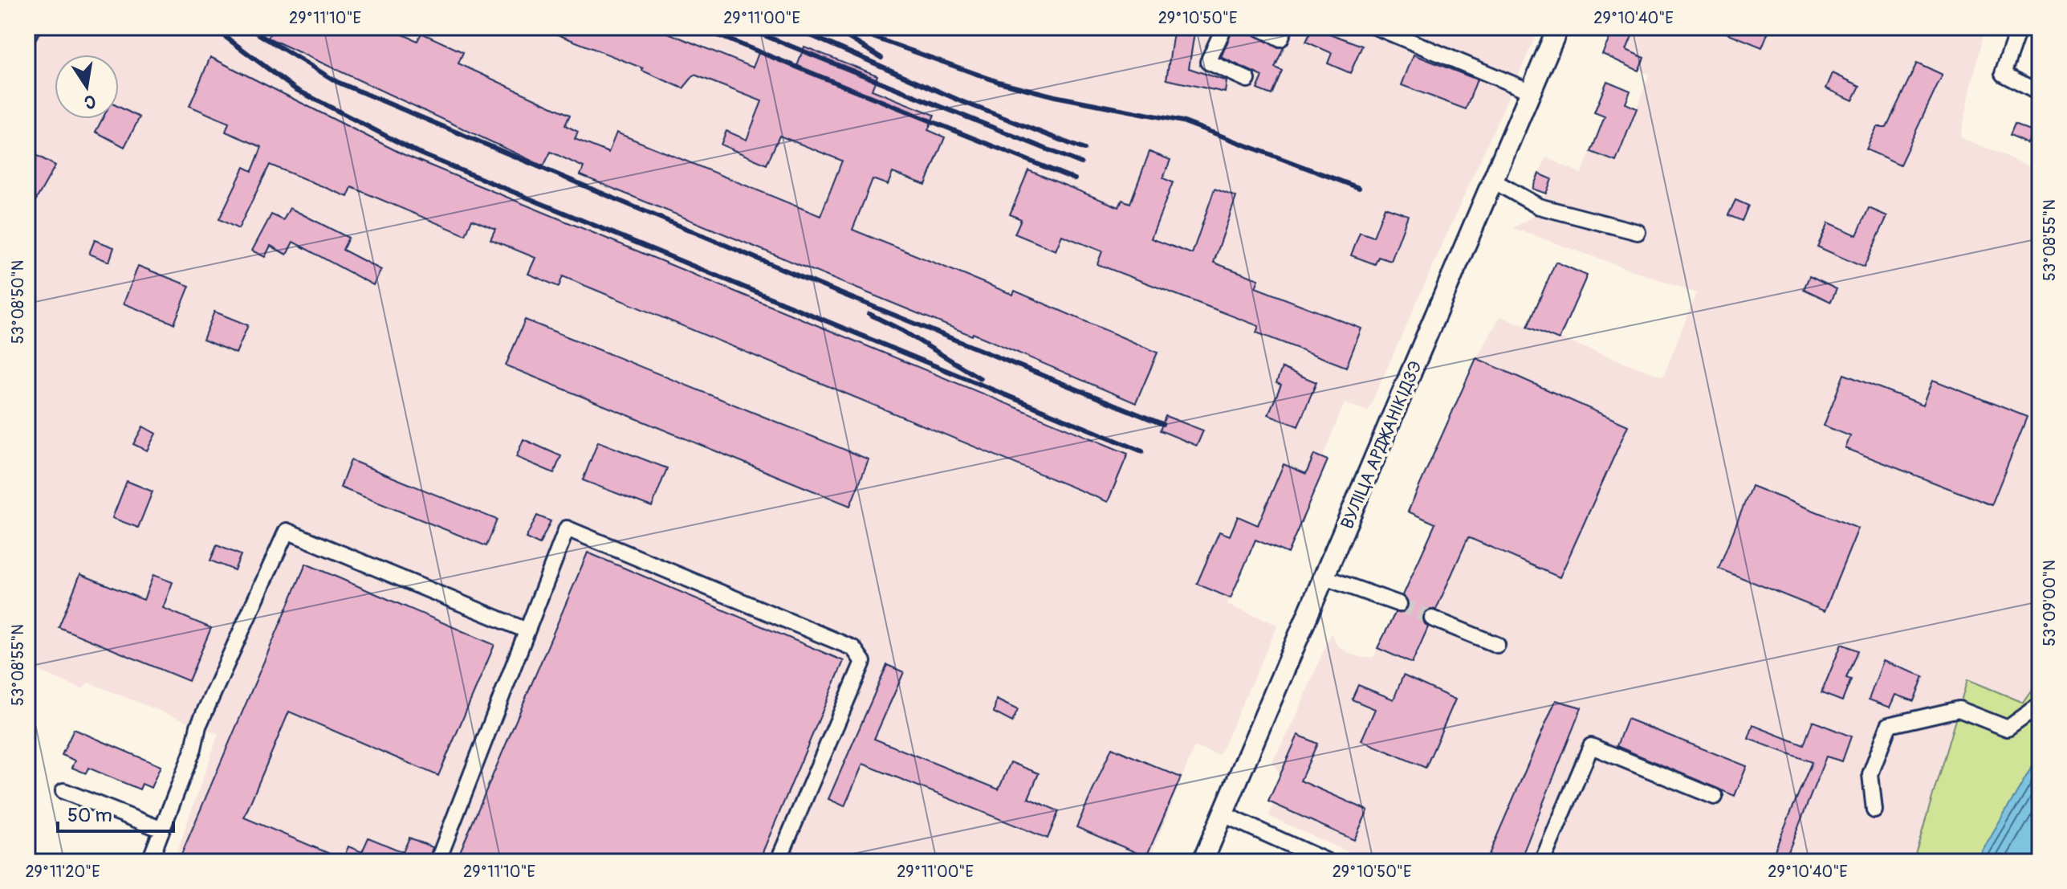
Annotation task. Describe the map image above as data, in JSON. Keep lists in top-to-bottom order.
{
  "streets": {
    "main road": ["ВУЛІЦА АРДЖАНІКІДЗЭ"]
  },
  "scale_bar": "50 m",
  "north": "bottom",
  "coordinates": [
    "29°11'10\"E",
    "29°11'00\"E",
    "29°10'50\"E",
    "29°10'40\"E",
    "53°08'55\"N",
    "53°08'50\"N",
    "53°09'00\"N",
    "29°11'20\"E"
  ]
}
